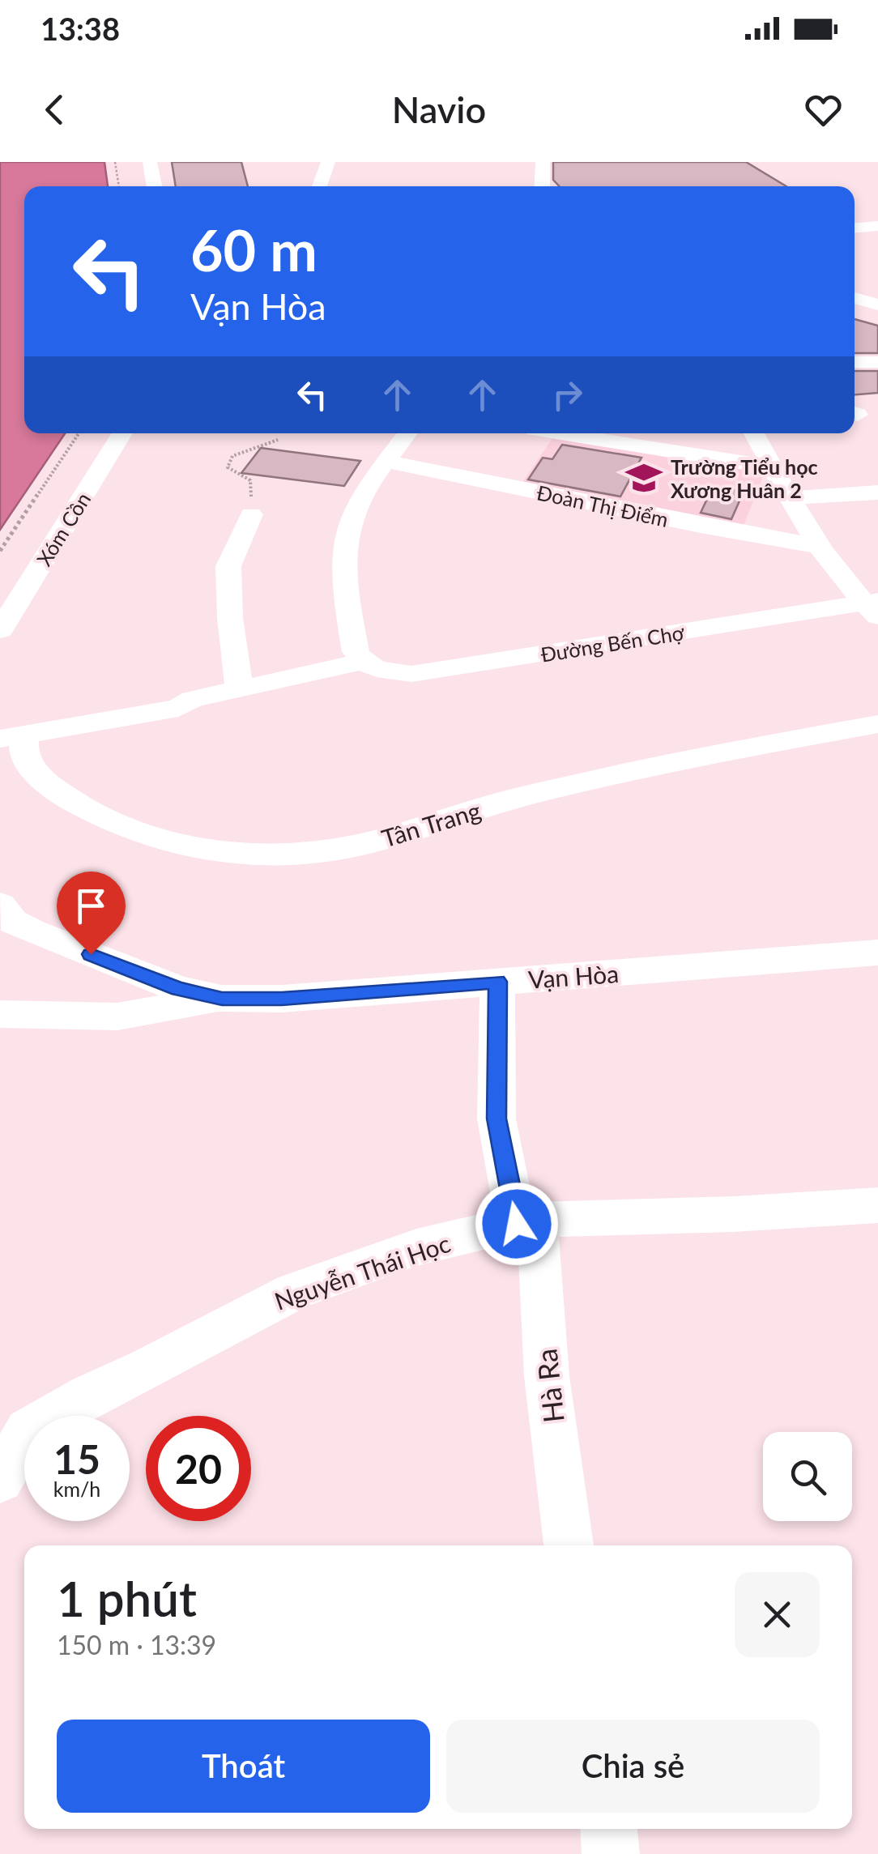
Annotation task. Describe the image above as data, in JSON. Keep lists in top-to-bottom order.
{
  "streets": {
    "street": [
      "Đoàn Thị Điểm",
      "Xóm Cồn",
      "Đường Bến Chợ",
      "Tân Trang",
      "Vạn Hòa",
      "Nguyễn Thái Học",
      "Hà Ra"
    ]
  },
  "crossings": [
    ["Vạn Hòa", "Hà Ra"],
    ["Nguyễn Thái Học", "Hà Ra"]
  ],
  "places": {
    "school or university": ["Trường Tiểu học Xương Huân 2"]
  },
  "page": {
    "status": "13:38",
    "header": "Navio",
    "turn": ["60 m", "Vạn Hòa"],
    "speed": "15 km/h",
    "limit": "20",
    "heading": ["1 phút", "150 m · 13:39"],
    "buttons": ["Thoát", "Chia sẻ"]
  }
}
